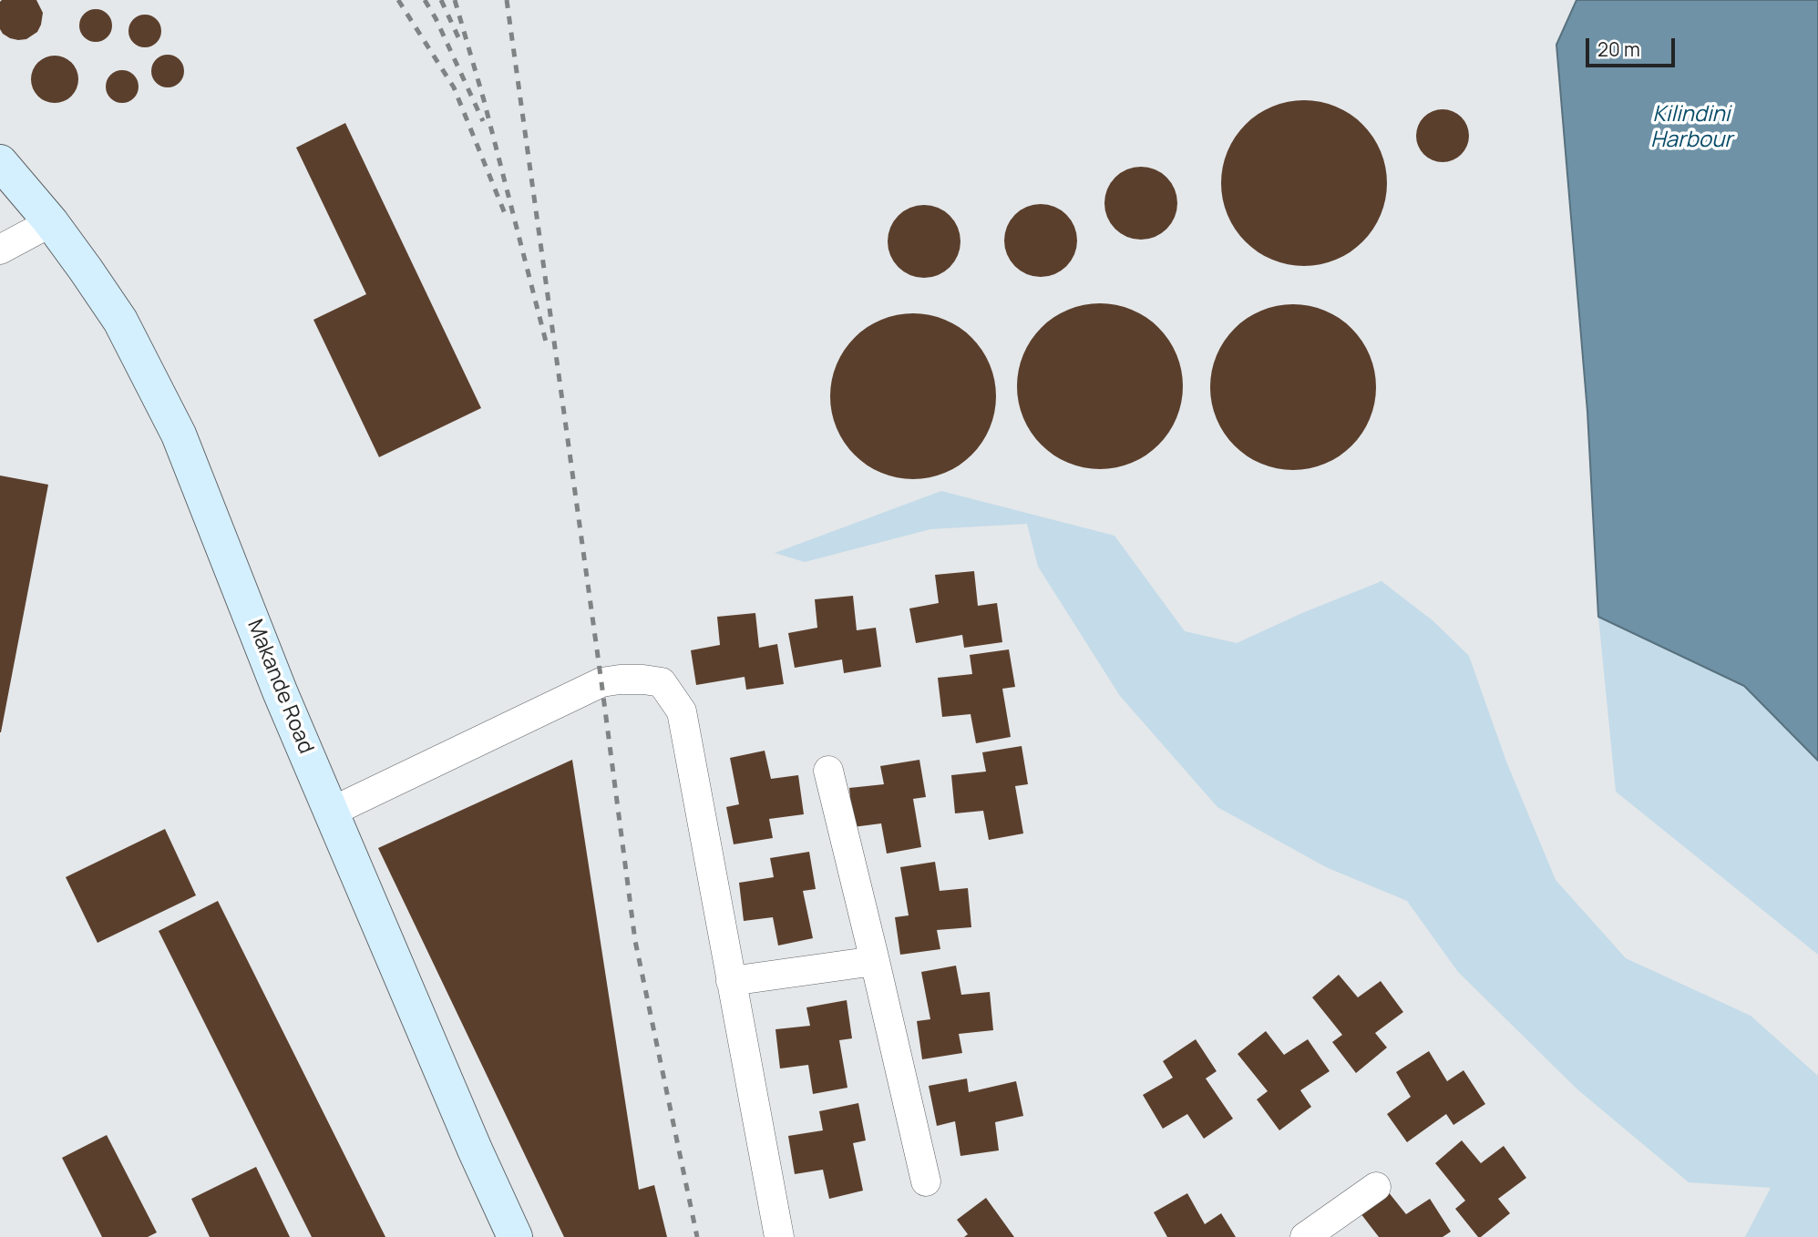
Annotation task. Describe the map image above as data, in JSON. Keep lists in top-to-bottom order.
{
  "streets": {
    "main road": ["Makande Road"]
  },
  "water": ["Kilindini Harbour"],
  "scale_bar": "20 m"
}
